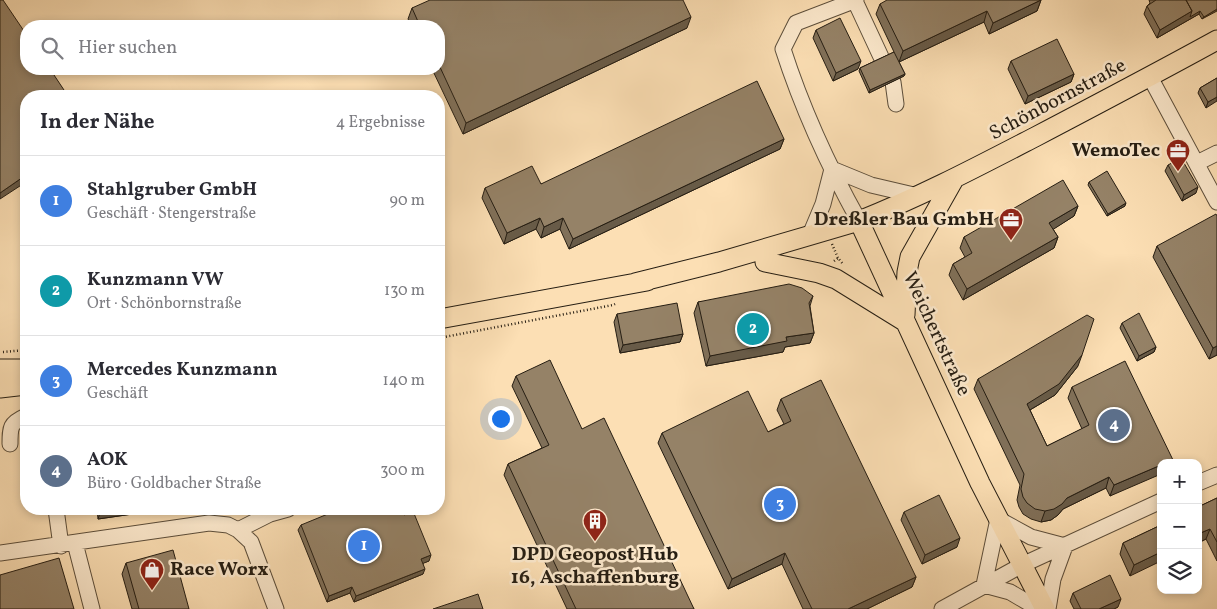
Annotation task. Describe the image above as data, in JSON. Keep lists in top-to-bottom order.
{
  "streets": {
    "main road": ["Schönbornstraße", "Weichertstraße"]
  },
  "crossings": [
    ["Schönbornstraße", "Weichertstraße"]
  ],
  "places": {
    "office": ["WemoTec", "Dreßler Bau GmbH"],
    "building": ["DPD Geopost Hub 16, Aschaffenburg"],
    "shop": ["Race Worx"]
  },
  "page": {
    "search": "Hier suchen",
    "heading": ["In der Nähe", "4 Ergebnisse"],
    "list": [
      {
        "mark": "1",
        "name": "Stahlgruber GmbH",
        "note": "Geschäft · Stengerstraße",
        "value": "90 m"
      },
      {
        "mark": "2",
        "name": "Kunzmann VW",
        "note": "Ort · Schönbornstraße",
        "value": "130 m"
      },
      {
        "mark": "3",
        "name": "Mercedes Kunzmann",
        "note": "Geschäft",
        "value": "140 m"
      },
      {
        "mark": "4",
        "name": "AOK",
        "note": "Büro · Goldbacher Straße",
        "value": "300 m"
      }
    ],
    "pins": [
      "2",
      "4",
      "3",
      "1"
    ],
    "map_buttons": ["+", "−"]
  }
}
